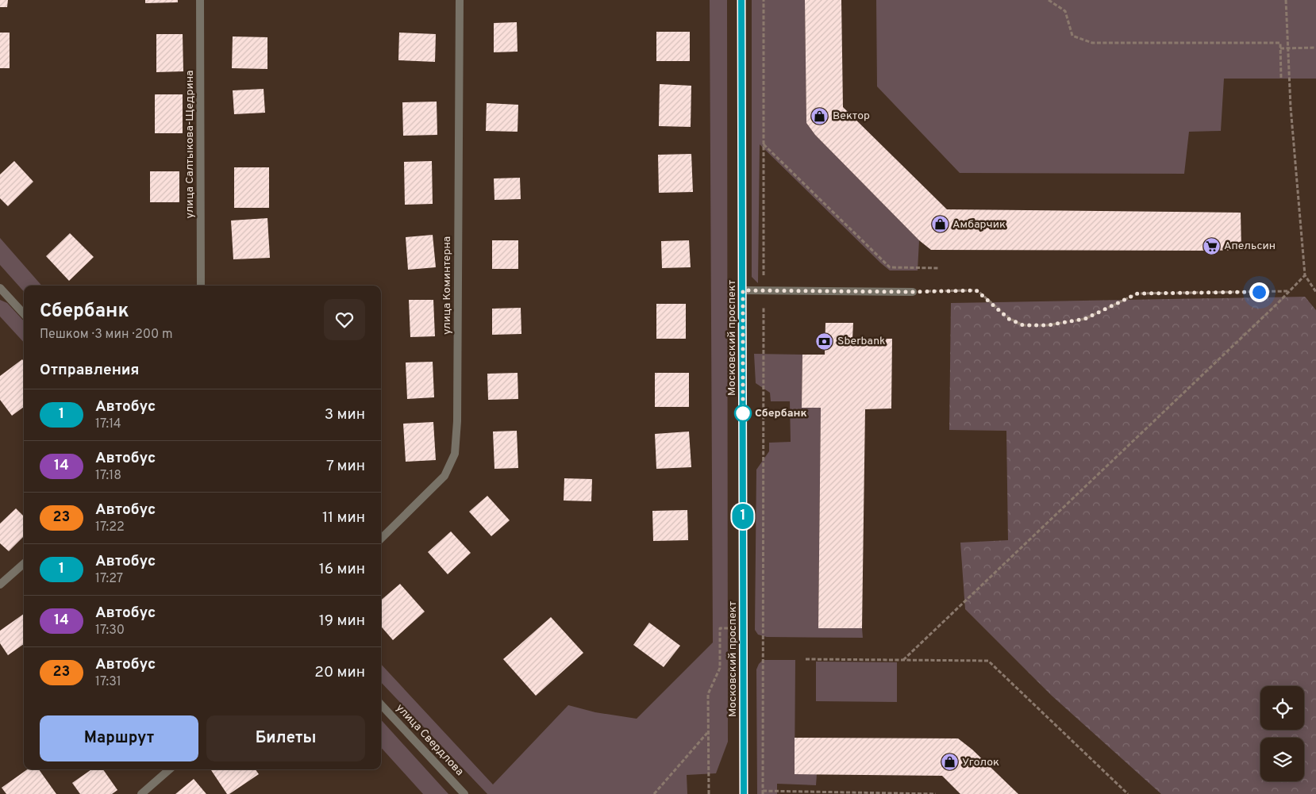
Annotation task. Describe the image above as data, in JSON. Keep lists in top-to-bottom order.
{
  "streets": {
    "street": [
      "улица Салтыкова-Щедрина",
      "улица Коминтерна",
      "Московский проспект",
      "улица Свердлова"
    ]
  },
  "places": {
    "shop": ["Вектор", "Амбарчик", "Уголок"],
    "supermarket": ["Апельсин"],
    "bank": ["Sberbank"],
    "other": ["Сбербанк"]
  },
  "lines": ["bus line 1"],
  "page": {
    "on_map": "1",
    "heading": [
      ["Сбербанк", "Пешком · 3 мин · 200 m"],
      "Отправления"
    ],
    "list": [
      {
        "mark": "1",
        "name": "Автобус",
        "note": "17:14",
        "value": "3 мин"
      },
      {
        "mark": "14",
        "name": "Автобус",
        "note": "17:18",
        "value": "7 мин"
      },
      {
        "mark": "23",
        "name": "Автобус",
        "note": "17:22",
        "value": "11 мин"
      },
      {
        "mark": "1",
        "name": "Автобус",
        "note": "17:27",
        "value": "16 мин"
      },
      {
        "mark": "14",
        "name": "Автобус",
        "note": "17:30",
        "value": "19 мин"
      },
      {
        "mark": "23",
        "name": "Автобус",
        "note": "17:31",
        "value": "20 мин"
      }
    ],
    "buttons": ["Маршрут", "Билеты"]
  }
}
